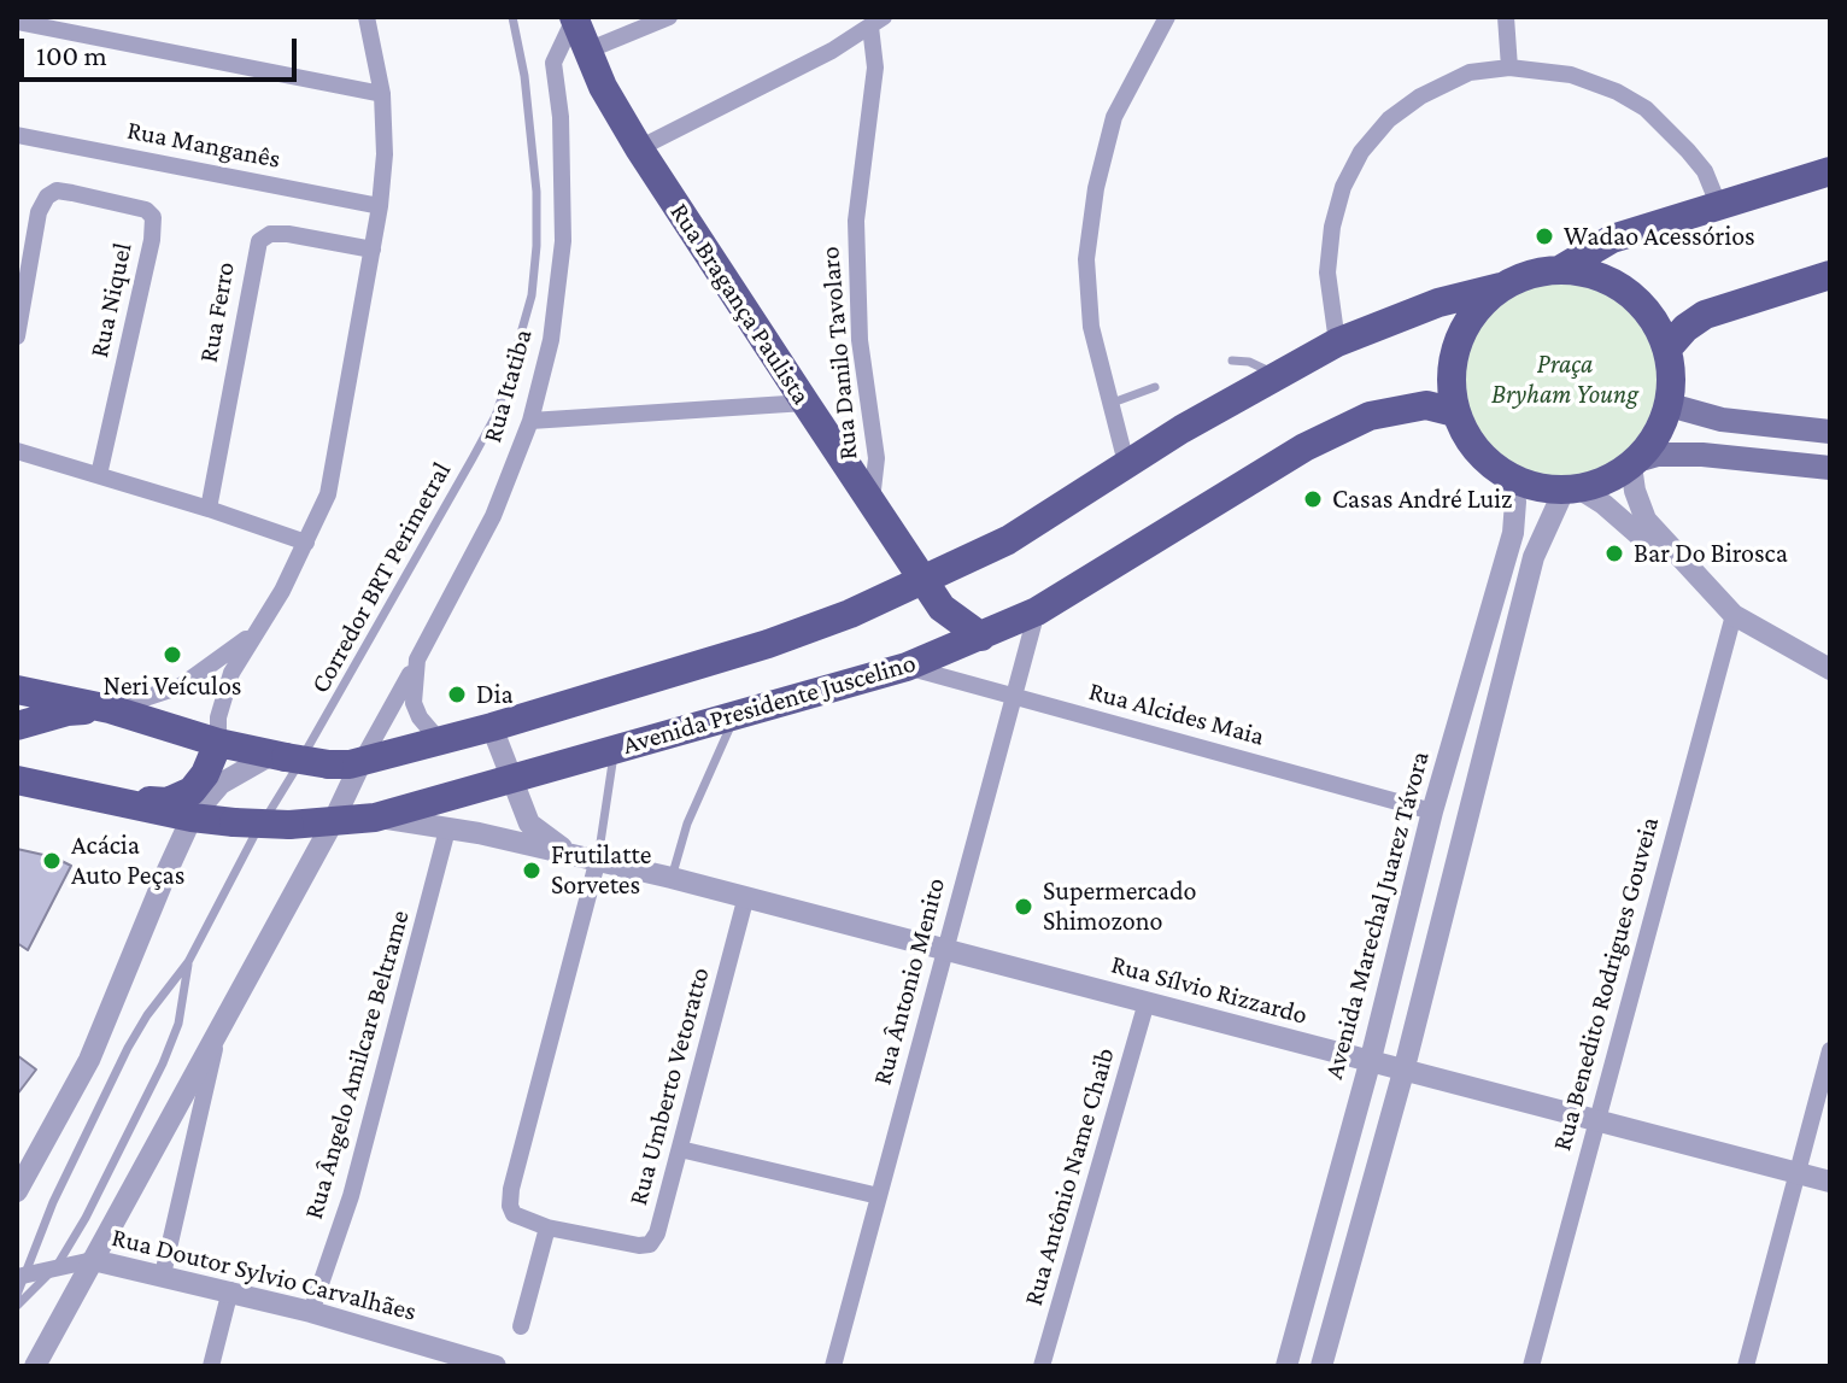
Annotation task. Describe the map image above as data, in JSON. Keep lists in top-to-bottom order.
{
  "streets": {
    "main road": ["Rua Bragança Paulista", "Avenida Presidente Juscelino"],
    "street": [
      "Rua Manganês",
      "Rua Niquel",
      "Rua Ferro",
      "Rua Danilo Tavolaro",
      "Rua Itatiba",
      "Rua Alcides Maia",
      "Avenida Marechal Juarez Távora",
      "Rua Ântonio Menito",
      "Rua Benedito Rodrigues Gouveia",
      "Rua Sílvio Rizzardo",
      "Rua Ângelo Amilcare Beltrame",
      "Rua Umberto Vetoratto",
      "Rua Antônio Name Chaib",
      "Rua Doutor Sylvio Carvalhães"
    ],
    "lane": ["Corredor BRT Perimetral"]
  },
  "crossings": [
    ["Rua Bragança Paulista", "Rua Danilo Tavolaro"],
    ["Rua Bragança Paulista", "Rua Itatiba"],
    ["Rua Bragança Paulista", "Avenida Presidente Juscelino"],
    ["Corredor BRT Perimetral", "Rua Doutor Sylvio Carvalhães"],
    ["Avenida Presidente Juscelino", "Rua Alcides Maia"],
    ["Avenida Presidente Juscelino", "Avenida Marechal Juarez Távora"],
    ["Avenida Presidente Juscelino", "Rua Ântonio Menito"],
    ["Avenida Presidente Juscelino", "Rua Sílvio Rizzardo"],
    ["Rua Alcides Maia", "Avenida Marechal Juarez Távora"],
    ["Rua Alcides Maia", "Rua Ântonio Menito"],
    ["Avenida Marechal Juarez Távora", "Rua Sílvio Rizzardo"],
    ["Rua Ântonio Menito", "Rua Sílvio Rizzardo"],
    ["Rua Benedito Rodrigues Gouveia", "Rua Sílvio Rizzardo"],
    ["Rua Sílvio Rizzardo", "Rua Ângelo Amilcare Beltrame"],
    ["Rua Sílvio Rizzardo", "Rua Umberto Vetoratto"],
    ["Rua Sílvio Rizzardo", "Rua Antônio Name Chaib"],
    ["Rua Ângelo Amilcare Beltrame", "Rua Doutor Sylvio Carvalhães"]
  ],
  "parks": ["Praça Bryham Young"],
  "places": [
    "Wadao Acessórios",
    "Casas André Luiz",
    "Bar Do Birosca",
    "Neri Veículos",
    "Dia",
    "Acácia Auto Peças",
    "Frutilatte Sorvetes",
    "Supermercado Shimozono"
  ],
  "scale_bar": "100 m"
}
